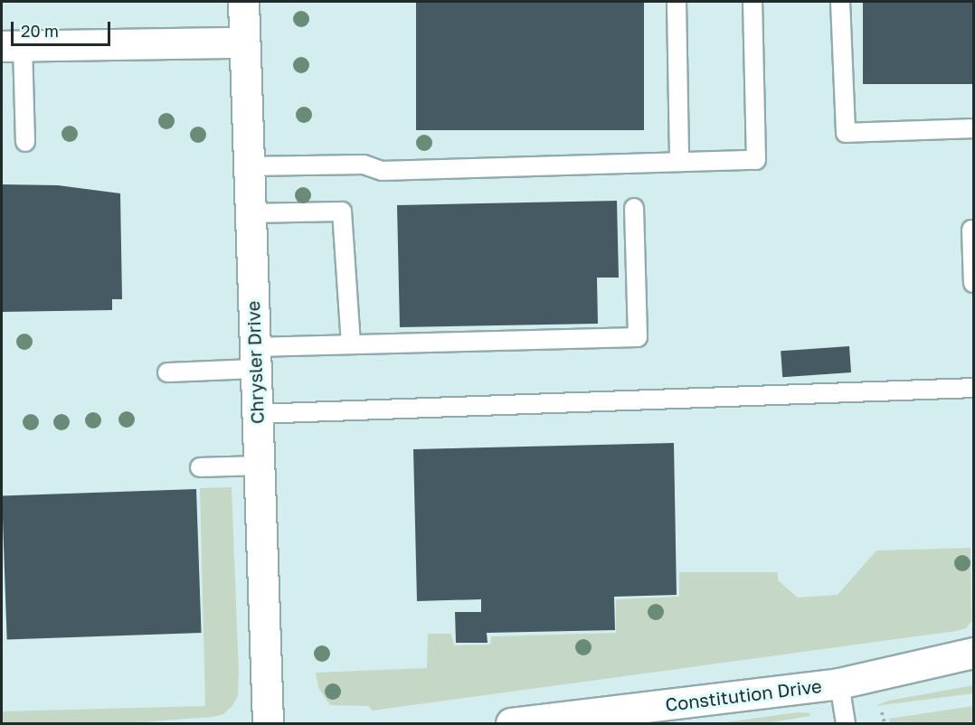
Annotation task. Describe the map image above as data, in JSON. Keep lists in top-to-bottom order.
{
  "streets": {
    "street": ["Chrysler Drive", "Constitution Drive"]
  },
  "scale_bar": "20 m"
}
